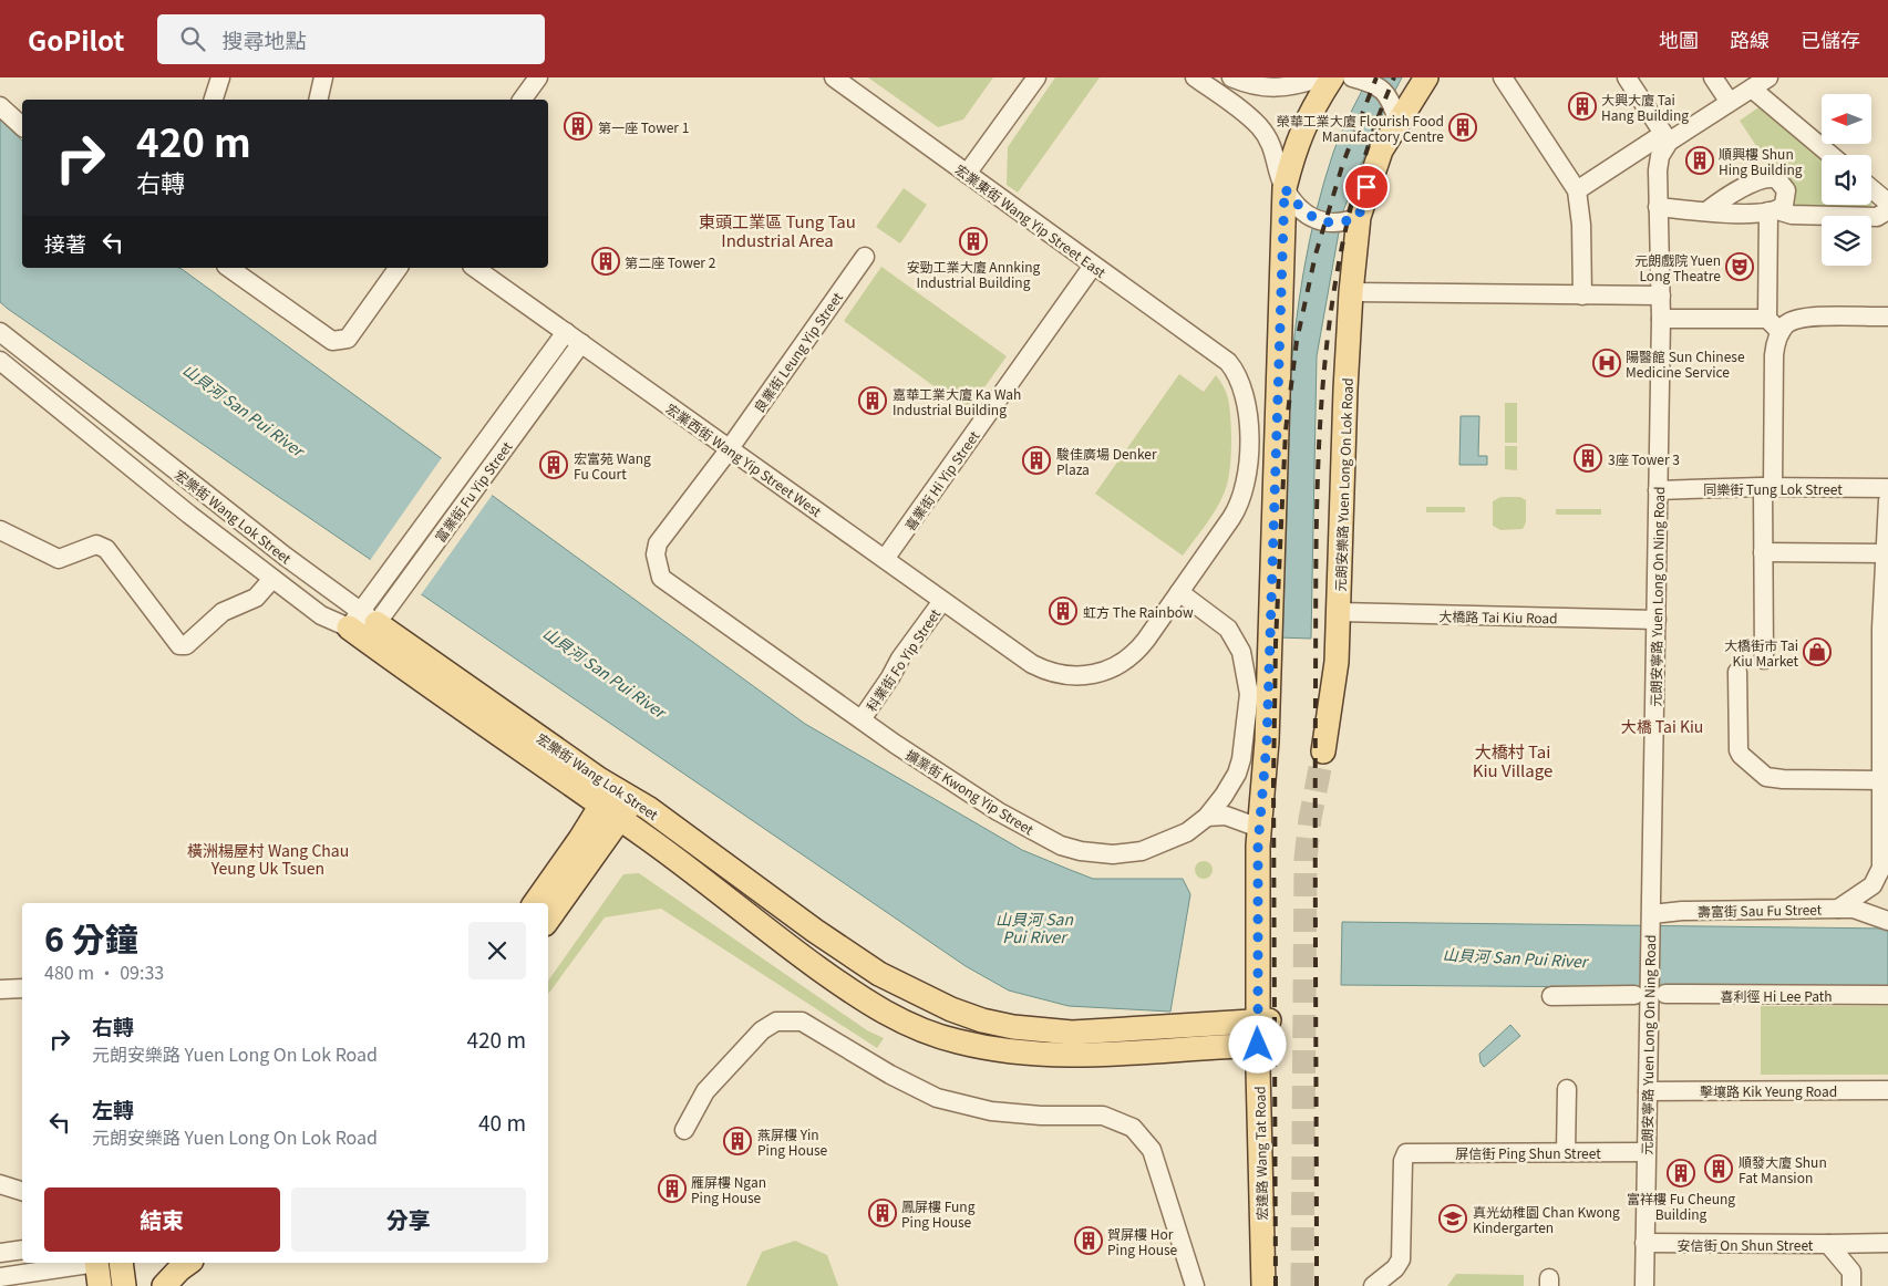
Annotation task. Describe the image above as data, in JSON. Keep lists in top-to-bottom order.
{
  "streets": {
    "main road": ["元朗安樂路 Yuen Long On Lok Road", "宏樂街 Wang Lok Street", "宏達路 Wang Tat Road"],
    "street": [
      "宏業東街 Wang Yip Street East",
      "良業街 Leung Yip Street",
      "宏業西街 Wang Yip Street West",
      "喜業街 Hi Yip Street",
      "同樂街 Tung Lok Street",
      "富業街 Fu Yip Street",
      "元朗安寧路 Yuen Long On Ning Road",
      "大橋路 Tai Kiu Road",
      "科業街 Fo Yip Street",
      "擴業街 Kwong Yip Street",
      "壽富街 Sau Fu Street",
      "喜利徑 Hi Lee Path",
      "擊壤路 Kik Yeung Road",
      "屏信街 Ping Shun Street",
      "安信街 On Shun Street"
    ]
  },
  "crossings": [
    ["宏業東街 Wang Yip Street East", "宏業西街 Wang Yip Street West"],
    ["宏業東街 Wang Yip Street East", "喜業街 Hi Yip Street"],
    ["良業街 Leung Yip Street", "宏業西街 Wang Yip Street West"],
    ["良業街 Leung Yip Street", "科業街 Fo Yip Street"],
    ["良業街 Leung Yip Street", "擴業街 Kwong Yip Street"],
    ["宏業西街 Wang Yip Street West", "喜業街 Hi Yip Street"],
    ["宏業西街 Wang Yip Street West", "富業街 Fu Yip Street"],
    ["宏業西街 Wang Yip Street West", "科業街 Fo Yip Street"],
    ["宏業西街 Wang Yip Street West", "擴業街 Kwong Yip Street"],
    ["元朗安樂路 Yuen Long On Lok Road", "大橋路 Tai Kiu Road"],
    ["同樂街 Tung Lok Street", "元朗安寧路 Yuen Long On Ning Road"],
    ["富業街 Fu Yip Street", "宏樂街 Wang Lok Street"],
    ["宏樂街 Wang Lok Street", "宏達路 Wang Tat Road"],
    ["元朗安寧路 Yuen Long On Ning Road", "大橋路 Tai Kiu Road"],
    ["元朗安寧路 Yuen Long On Ning Road", "壽富街 Sau Fu Street"],
    ["元朗安寧路 Yuen Long On Ning Road", "喜利徑 Hi Lee Path"],
    ["元朗安寧路 Yuen Long On Ning Road", "擊壤路 Kik Yeung Road"],
    ["元朗安寧路 Yuen Long On Ning Road", "屏信街 Ping Shun Street"],
    ["元朗安寧路 Yuen Long On Ning Road", "安信街 On Shun Street"],
    ["科業街 Fo Yip Street", "擴業街 Kwong Yip Street"]
  ],
  "districts": [
    "東頭工業區 Tung Tau Industrial Area",
    "大橋 Tai Kiu",
    "大橋村 Tai Kiu Village",
    "橫洲楊屋村 Wang Chau Yeung Uk Tsuen"
  ],
  "water": ["山貝河 San Pui River"],
  "places": {
    "building": [
      "大興大廈 Tai Hang Building",
      "第一座 Tower 1",
      "榮華工業大廈 Flourish Food Manufactory Centre",
      "順興樓 Shun Hing Building",
      "安勁工業大廈 Annking Industrial Building",
      "第二座 Tower 2",
      "嘉華工業大廈 Ka Wah Industrial Building",
      "3座 Tower 3",
      "駿佳廣場 Denker Plaza",
      "宏富苑 Wang Fu Court",
      "虹方 The Rainbow",
      "燕屏樓 Yin Ping House",
      "順發大廈 Shun Fat Mansion",
      "富祥樓 Fu Cheung Building",
      "雁屏樓 Ngan Ping House",
      "鳳屏樓 Fung Ping House",
      "賀屏樓 Hor Ping House"
    ],
    "theatre": ["元朗戲院 Yuen Long Theatre"],
    "hospital": ["陽醫館 Sun Chinese Medicine Service"],
    "shop": ["大橋街市 Tai Kiu Market"],
    "school or university": ["真光幼稚園 Chan Kwong Kindergarten"]
  },
  "north": "left",
  "page": {
    "header": "GoPilot",
    "search": "搜尋地點",
    "nav": ["地圖", "路線", "已儲存"],
    "turn": ["420 m", "右轉"],
    "then": "接著",
    "heading": ["6 分鐘", "480 m · 09:33"],
    "list": [
      {
        "name": "右轉",
        "note": "元朗安樂路 Yuen Long On Lok Road",
        "value": "420 m"
      },
      {
        "name": "左轉",
        "note": "元朗安樂路 Yuen Long On Lok Road",
        "value": "40 m"
      }
    ],
    "buttons": ["結束", "分享"]
  }
}
